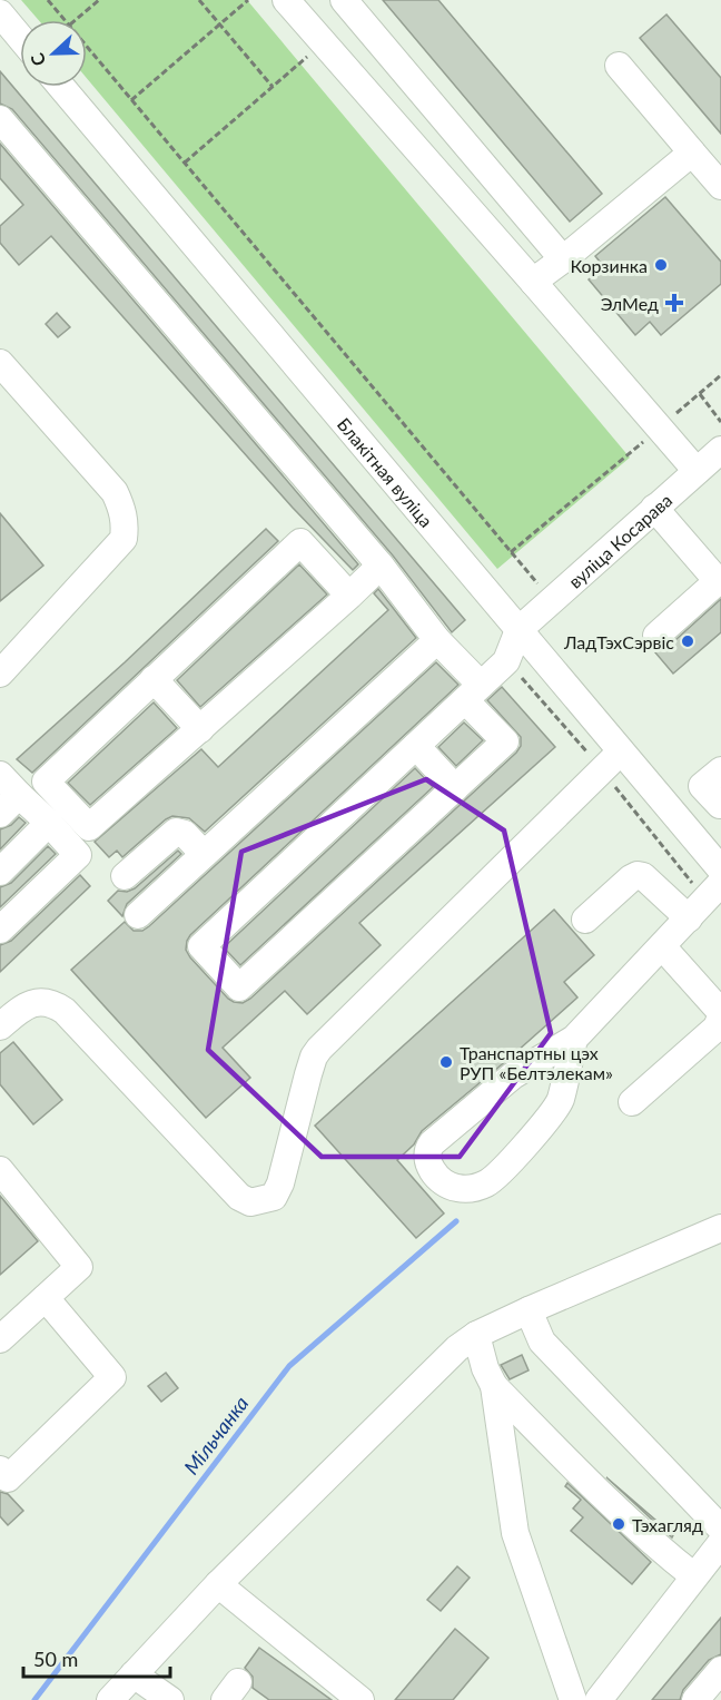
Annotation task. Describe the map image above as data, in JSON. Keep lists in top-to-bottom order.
{
  "streets": {
    "street": ["Блакітная вуліца", "вуліца Косарава"]
  },
  "crossings": [
    ["Блакітная вуліца", "вуліца Косарава"]
  ],
  "water": ["Мільчанка"],
  "places": {
    "other": [
      "Корзинка",
      "ЛадТэхСэрвіс",
      "Транспартны цэх РУП «Белтэлекам»",
      "Тэхагляд"
    ],
    "health": ["ЭлМед"]
  },
  "scale_bar": "50 m",
  "north": "left"
}
